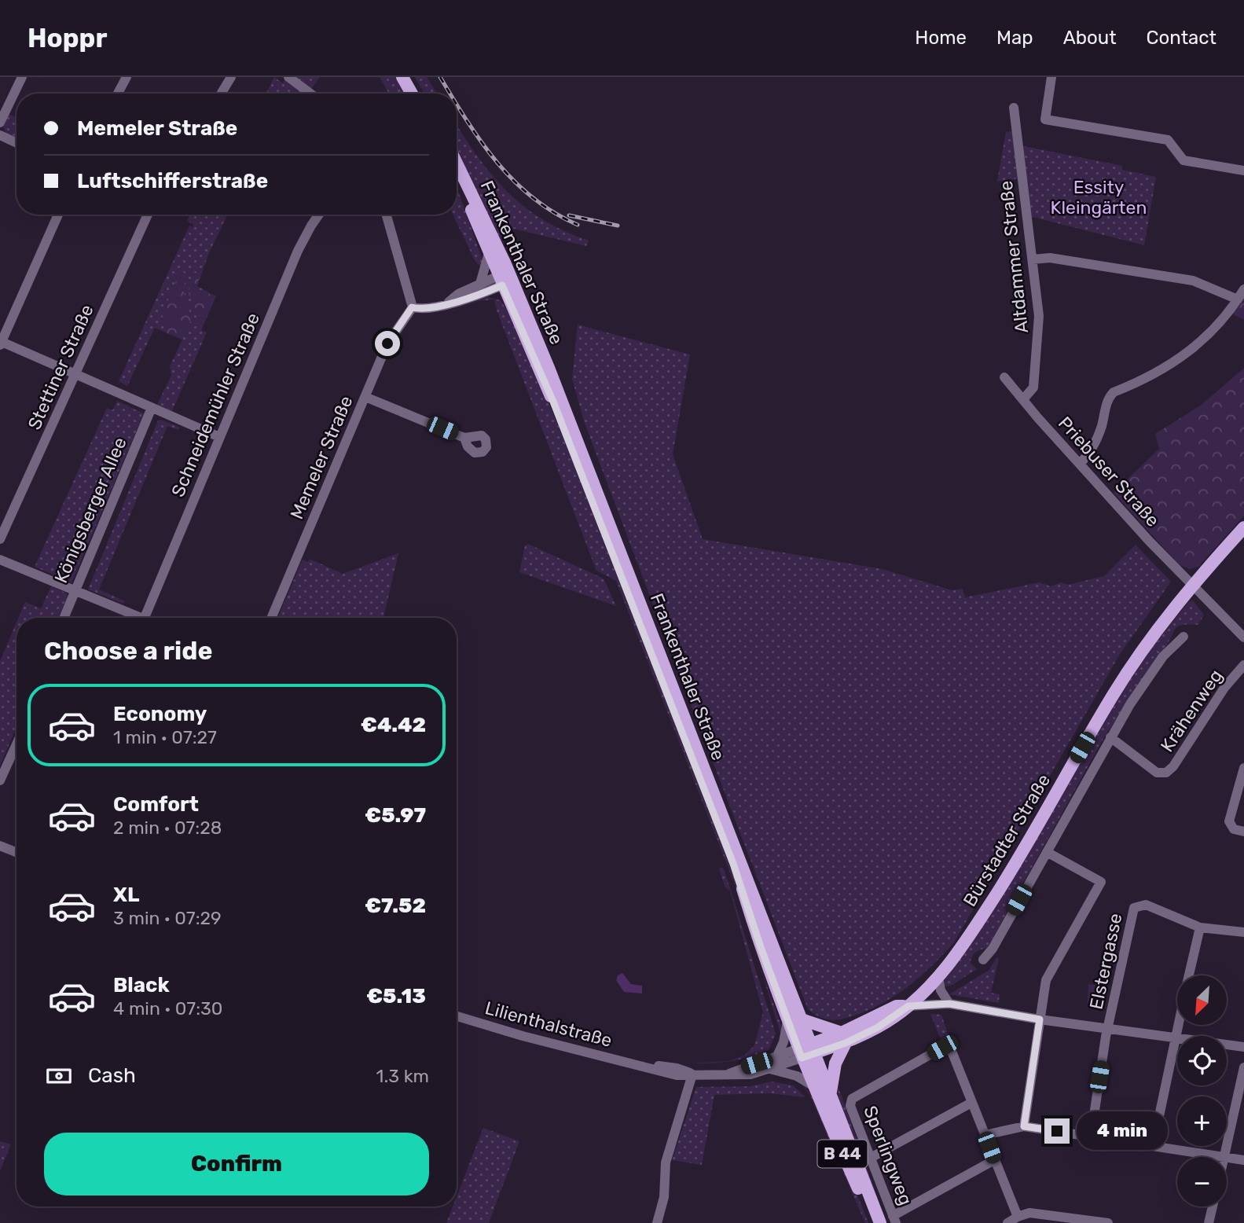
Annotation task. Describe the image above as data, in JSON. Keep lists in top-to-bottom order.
{
  "streets": {
    "main road": ["Frankenthaler Straße", "Bürstadter Straße", "B 44"],
    "street": [
      "Altdammer Straße",
      "Stettiner Straße",
      "Schneidemühler Straße",
      "Memeler Straße",
      "Priebuser Straße",
      "Königsberger Allee",
      "Krähenweg",
      "Elstergasse",
      "Lilienthalstraße",
      "Sperlingweg"
    ]
  },
  "crossings": [
    ["Altdammer Straße", "Priebuser Straße"],
    ["Frankenthaler Straße", "Bürstadter Straße"],
    ["Frankenthaler Straße", "Lilienthalstraße"],
    ["Priebuser Straße", "Bürstadter Straße"],
    ["Bürstadter Straße", "Lilienthalstraße"]
  ],
  "parks": ["Essity Kleingärten"],
  "north": "bottom left",
  "page": {
    "header": "Hoppr",
    "nav": [
      "Home",
      "Map",
      "About",
      "Contact"
    ],
    "banner": ["Memeler Straße", "Luftschifferstraße"],
    "heading": "Choose a ride",
    "list": [
      {
        "name": "Economy",
        "note": "1 min · 07:27",
        "value": "€4.42"
      },
      {
        "name": "Comfort",
        "note": "2 min · 07:28",
        "value": "€5.97"
      },
      {
        "name": "XL",
        "note": "3 min · 07:29",
        "value": "€7.52"
      },
      {
        "name": "Black",
        "note": "4 min · 07:30",
        "value": "€5.13"
      }
    ],
    "map_buttons": ["+", "−"],
    "pay": ["Cash", "1.3 km"],
    "bubble": "4 min",
    "buttons": "Confirm"
  }
}
